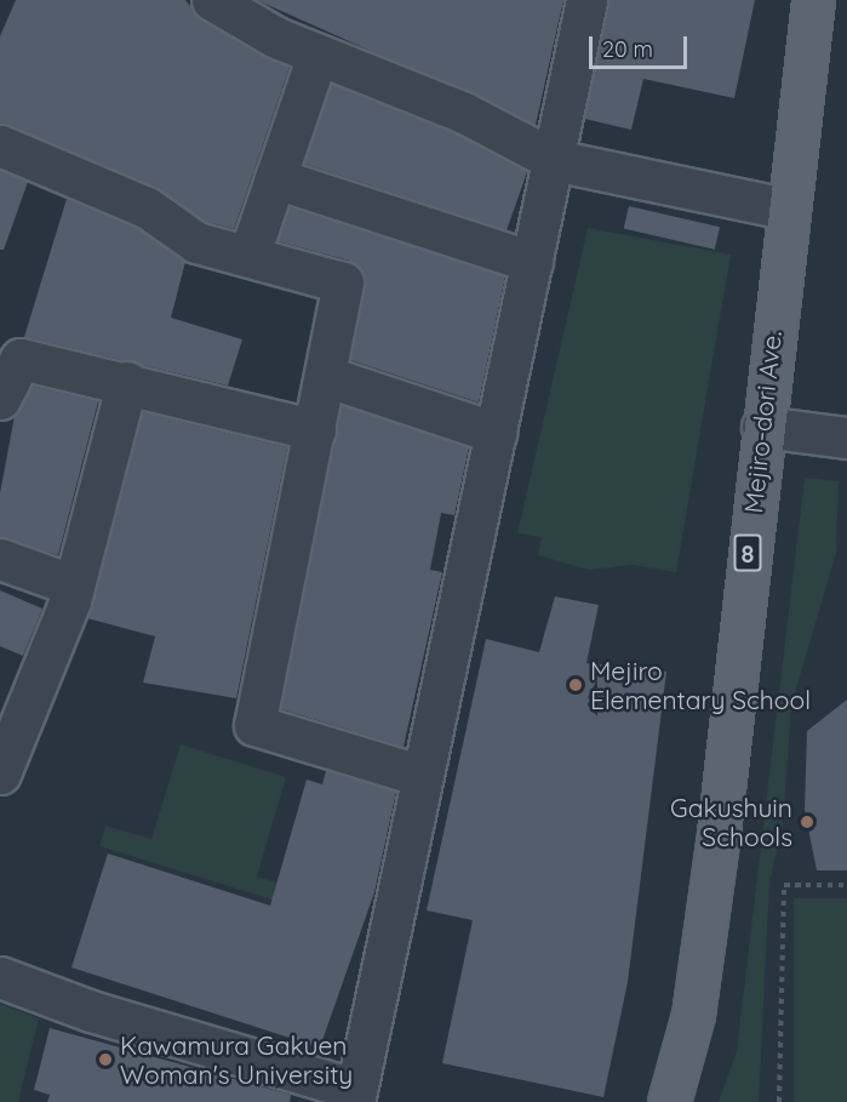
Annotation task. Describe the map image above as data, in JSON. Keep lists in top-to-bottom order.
{
  "streets": {
    "main road": ["Mejiro-dori Ave.", "8"]
  },
  "places": ["Mejiro Elementary School", "Gakushuin Schools", "Kawamura Gakuen Woman's University"],
  "scale_bar": "20 m"
}
